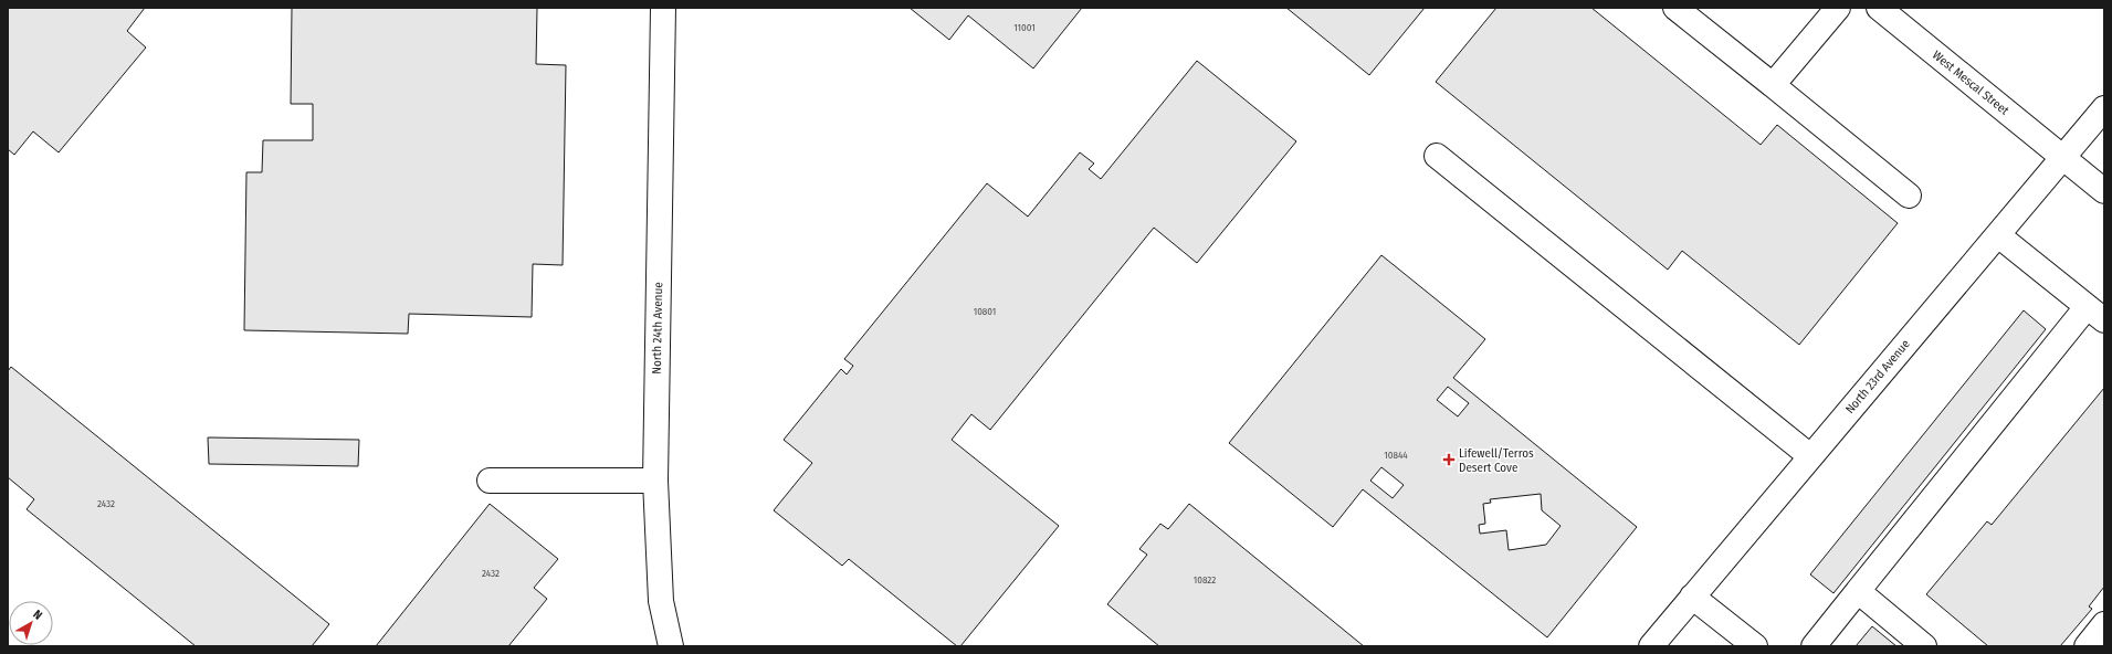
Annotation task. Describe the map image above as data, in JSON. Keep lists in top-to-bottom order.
{
  "streets": {
    "street": ["West Mescal Street", "North 24th Avenue", "North 23rd Avenue"]
  },
  "crossings": [
    ["West Mescal Street", "North 23rd Avenue"]
  ],
  "places": {
    "health": ["Lifewell/Terros Desert Cove"]
  },
  "house_numbers": [
    "11001",
    "10801",
    "10844",
    "2432",
    "2432",
    "10822"
  ],
  "north": "top right"
}
